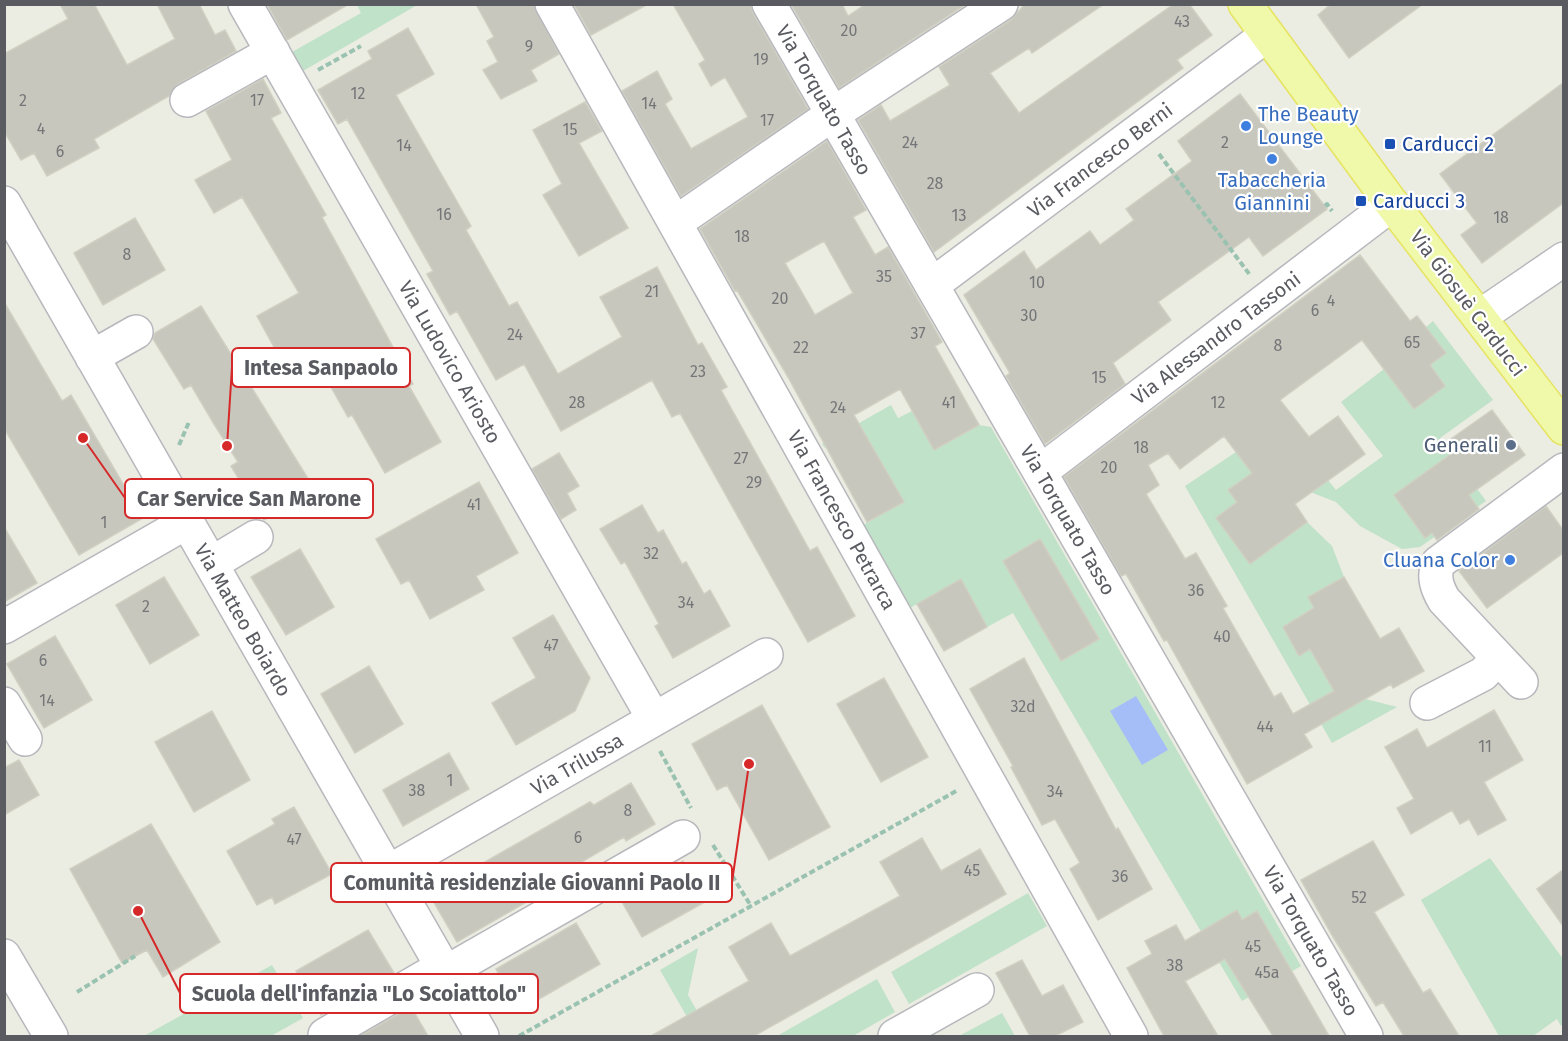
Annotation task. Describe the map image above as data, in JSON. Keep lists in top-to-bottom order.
{
  "streets": {
    "main road": ["Via Giosuè Carducci"],
    "street": [
      "Via Torquato Tasso",
      "Via Francesco Berni",
      "Via Alessandro Tassoni",
      "Via Ludovico Ariosto",
      "Via Francesco Petrarca",
      "Via Matteo Boiardo",
      "Via Trilussa"
    ]
  },
  "crossings": [
    ["Via Torquato Tasso", "Via Francesco Berni"],
    ["Via Torquato Tasso", "Via Alessandro Tassoni"],
    ["Via Francesco Berni", "Via Giosuè Carducci"],
    ["Via Giosuè Carducci", "Via Alessandro Tassoni"],
    ["Via Ludovico Ariosto", "Via Trilussa"],
    ["Via Matteo Boiardo", "Via Trilussa"]
  ],
  "places": {
    "other": [
      "The Beauty Lounge",
      "Tabaccheria Giannini",
      "Car Service San Marone",
      "Generali",
      "Intesa Sanpaolo",
      "Cluana Color",
      "Comunità residenziale Giovanni Paolo II",
      "Scuola dell'infanzia \"Lo Scoiattolo\""
    ],
    "transit": ["Carducci 2", "Carducci 3"]
  },
  "house_numbers": [
    "43",
    "20",
    "9",
    "19",
    "12",
    "2",
    "17",
    "14",
    "17",
    "4",
    "15",
    "24",
    "2",
    "14",
    "6",
    "28",
    "16",
    "13",
    "18",
    "18",
    "8",
    "35",
    "10",
    "21",
    "20",
    "4",
    "6",
    "30",
    "37",
    "24",
    "65",
    "8",
    "22",
    "23",
    "15",
    "28",
    "41",
    "12",
    "24",
    "18",
    "27",
    "20",
    "29",
    "41",
    "1",
    "32",
    "36",
    "34",
    "2",
    "40",
    "47",
    "6",
    "14",
    "32d",
    "44",
    "11",
    "1",
    "38",
    "34",
    "8",
    "6",
    "47",
    "45",
    "36",
    "52",
    "45",
    "38",
    "45a"
  ]
}
